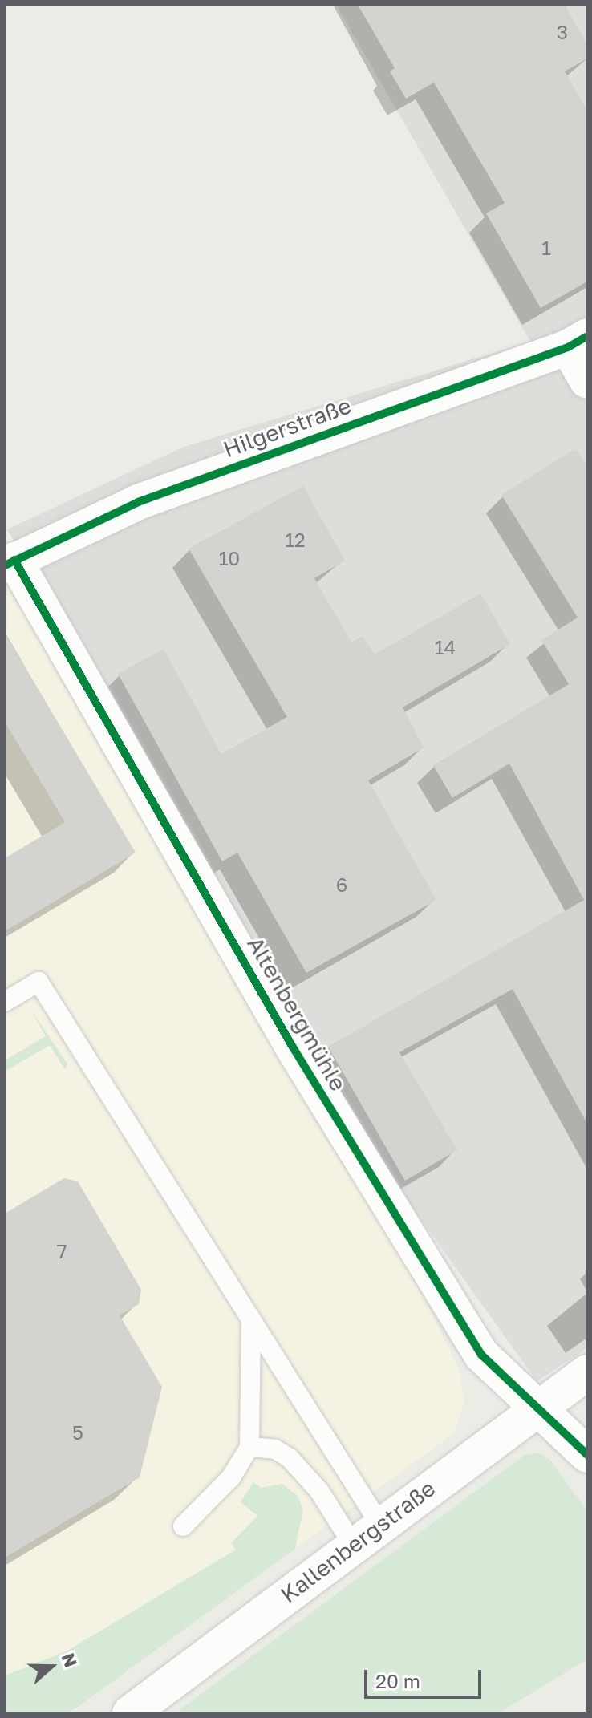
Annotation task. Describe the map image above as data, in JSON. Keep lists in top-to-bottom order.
{
  "streets": {
    "street": ["Hilgerstraße", "Altenbergmühle", "Kallenbergstraße"]
  },
  "crossings": [
    ["Hilgerstraße", "Altenbergmühle"],
    ["Altenbergmühle", "Kallenbergstraße"]
  ],
  "house_numbers": [
    "3",
    "1",
    "12",
    "10",
    "14",
    "6",
    "7",
    "5"
  ],
  "scale_bar": "20 m",
  "north": "right"
}
